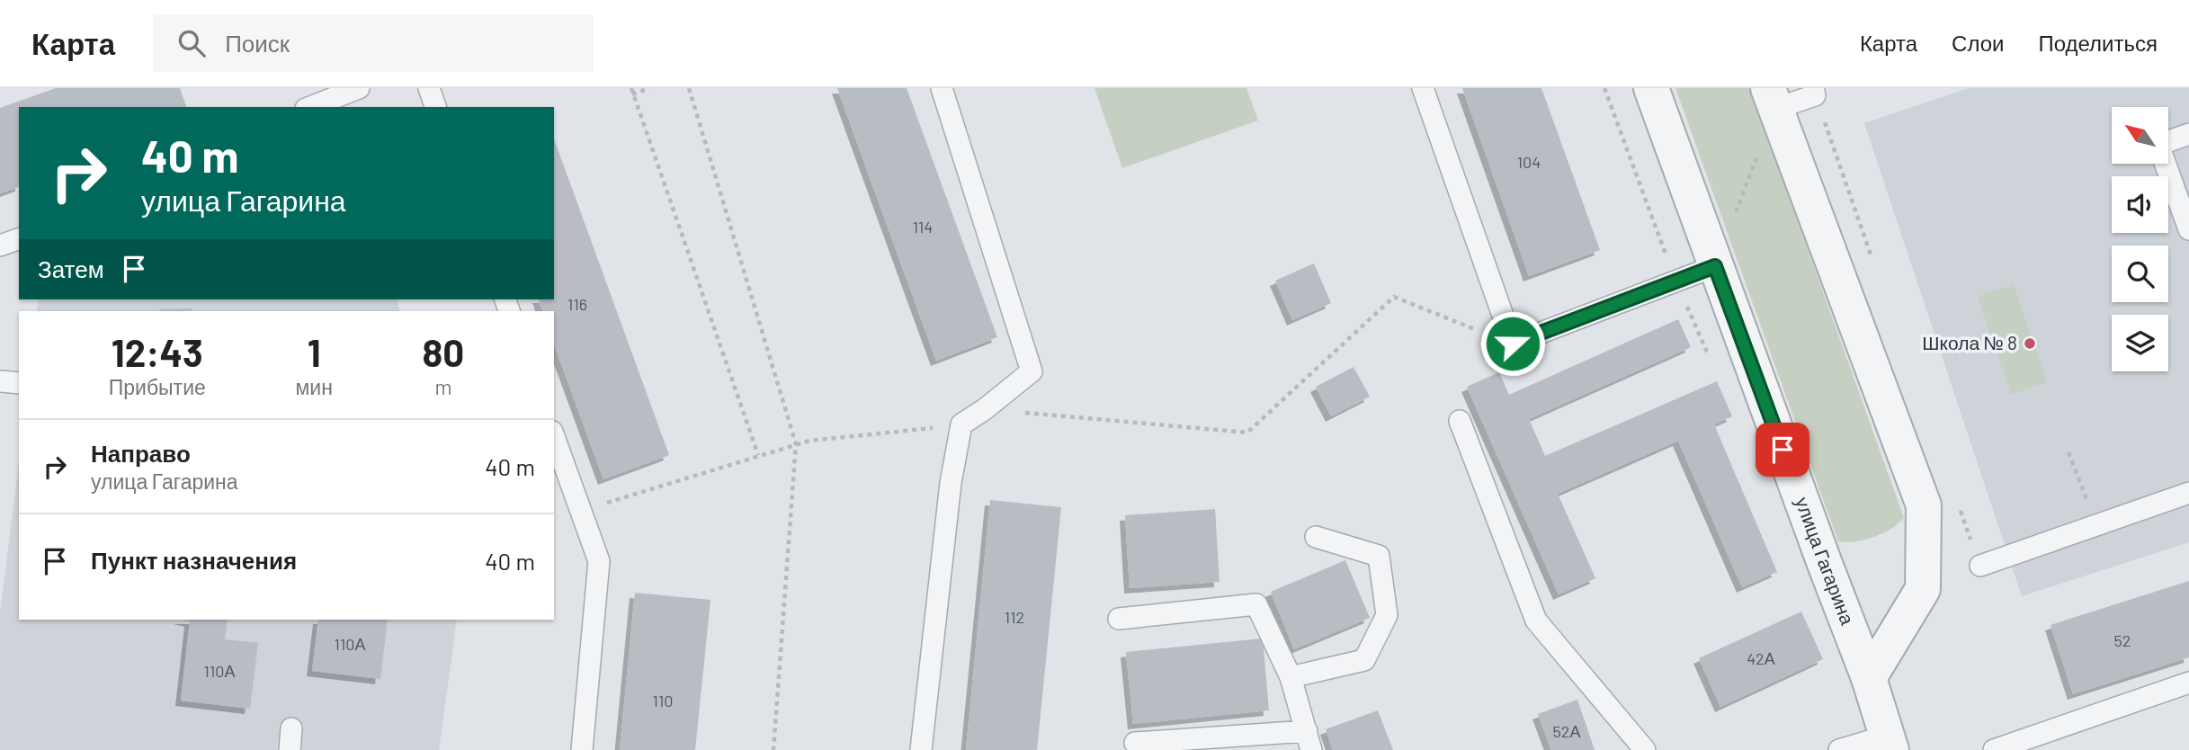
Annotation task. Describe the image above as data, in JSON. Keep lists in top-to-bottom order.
{
  "streets": {
    "street": ["улица Гагарина"]
  },
  "places": ["Школа № 8"],
  "house_numbers": [
    "104",
    "114",
    "116",
    "112",
    "52",
    "110А",
    "42А",
    "110А",
    "110",
    "52А"
  ],
  "north": "top left",
  "page": {
    "header": "Карта",
    "search": "Поиск",
    "nav": ["Карта", "Слои", "Поделиться"],
    "turn": ["40 m", "улица Гагарина"],
    "then": "Затем",
    "eta": [
      "12:43",
      "Прибытие",
      "1",
      "мин",
      "80",
      "m"
    ],
    "list": [
      {
        "name": "Направо",
        "note": "улица Гагарина",
        "value": "40 m"
      },
      {
        "name": "Пункт назначения",
        "value": "40 m"
      }
    ]
  }
}
